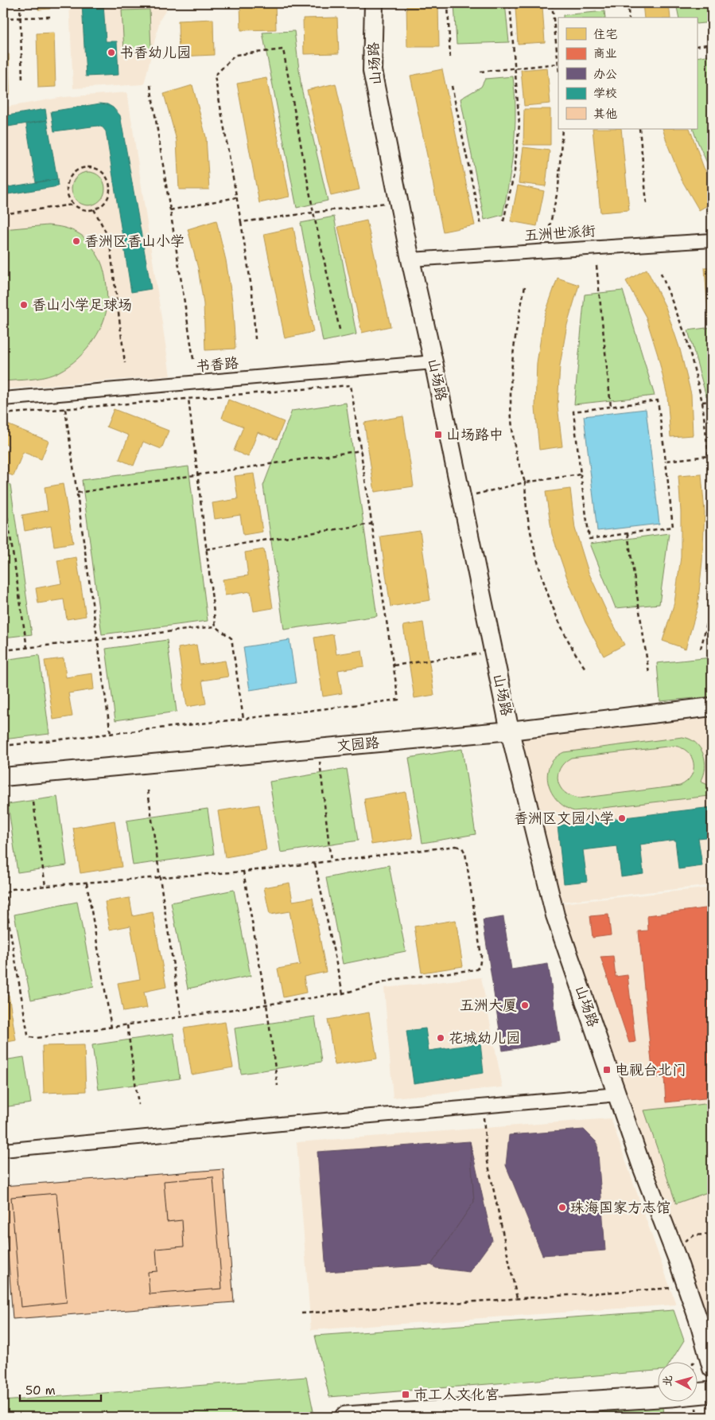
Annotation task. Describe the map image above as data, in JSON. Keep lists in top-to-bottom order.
{
  "streets": {
    "street": [
      "山场路",
      "五洲世派街",
      "书香路",
      "文园路"
    ]
  },
  "crossings": [
    ["山场路", "五洲世派街"],
    ["山场路", "书香路"],
    ["山场路", "文园路"]
  ],
  "places": {
    "other": [
      "书香幼儿园",
      "香洲区香山小学",
      "香山小学足球场",
      "香洲区文园小学",
      "五洲大厦",
      "花城幼儿园",
      "珠海国家方志馆"
    ],
    "transit": ["山场路中", "电视台北门", "市工人文化宫"]
  },
  "legend": [
    "住宅",
    "商业",
    "办公",
    "学校",
    "其他"
  ],
  "scale_bar": "50 m",
  "north": "left"
}
